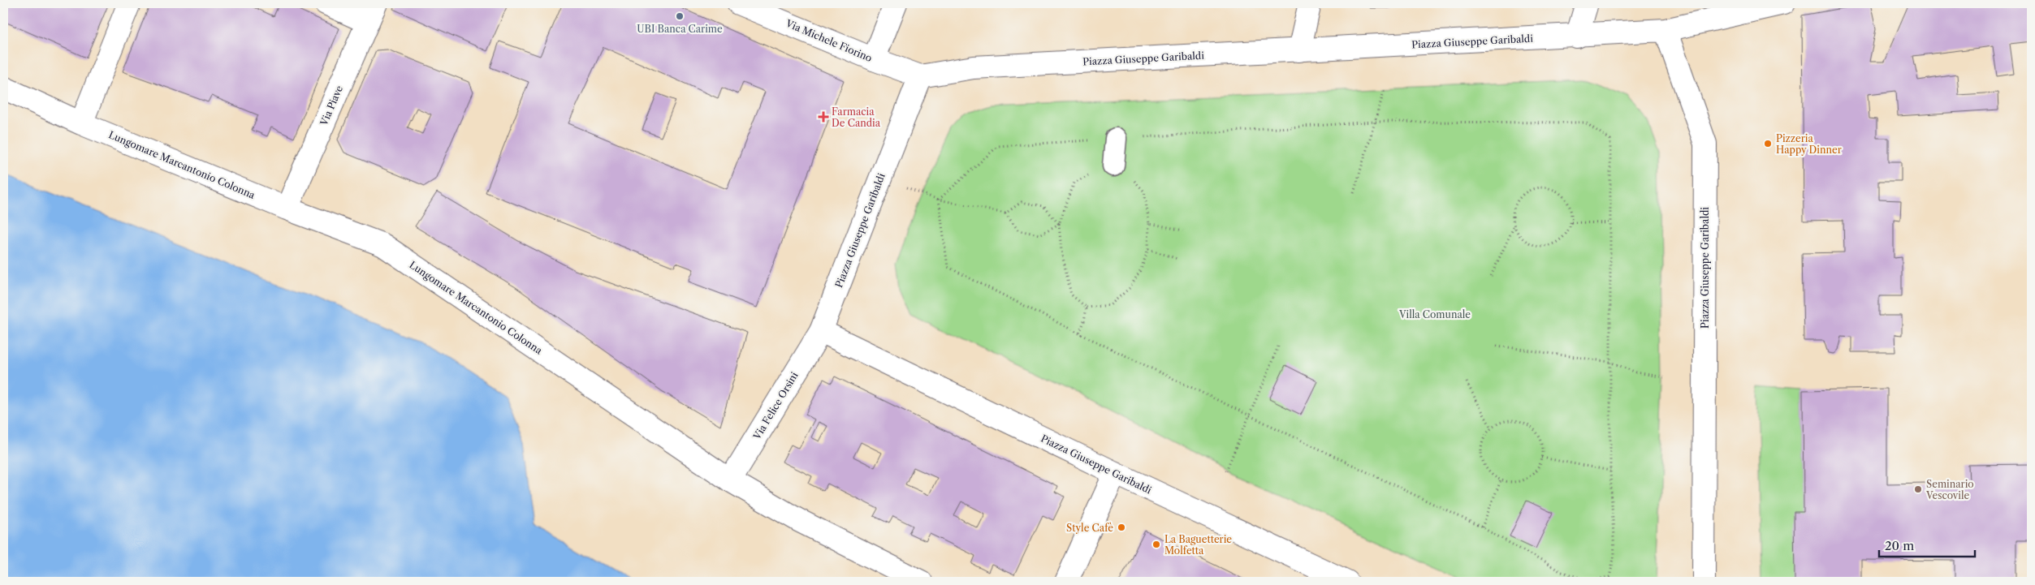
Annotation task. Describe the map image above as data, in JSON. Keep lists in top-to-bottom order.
{
  "streets": {
    "street": [
      "Via Michele Fiorino",
      "Piazza Giuseppe Garibaldi",
      "Via Piave",
      "Lungomare Marcantonio Colonna",
      "Via Felice Orsini"
    ]
  },
  "crossings": [
    ["Via Michele Fiorino", "Piazza Giuseppe Garibaldi"],
    ["Piazza Giuseppe Garibaldi", "Via Felice Orsini"],
    ["Via Piave", "Lungomare Marcantonio Colonna"],
    ["Lungomare Marcantonio Colonna", "Via Felice Orsini"]
  ],
  "parks": ["Villa Comunale"],
  "places": {
    "other": [
      "UBI Banca Carime",
      "Pizzeria Happy Dinner",
      "Seminario Vescovile",
      "Style Cafè",
      "La Baguetterie Molfetta"
    ],
    "health": ["Farmacia De Candia"]
  },
  "scale_bar": "20 m"
}
